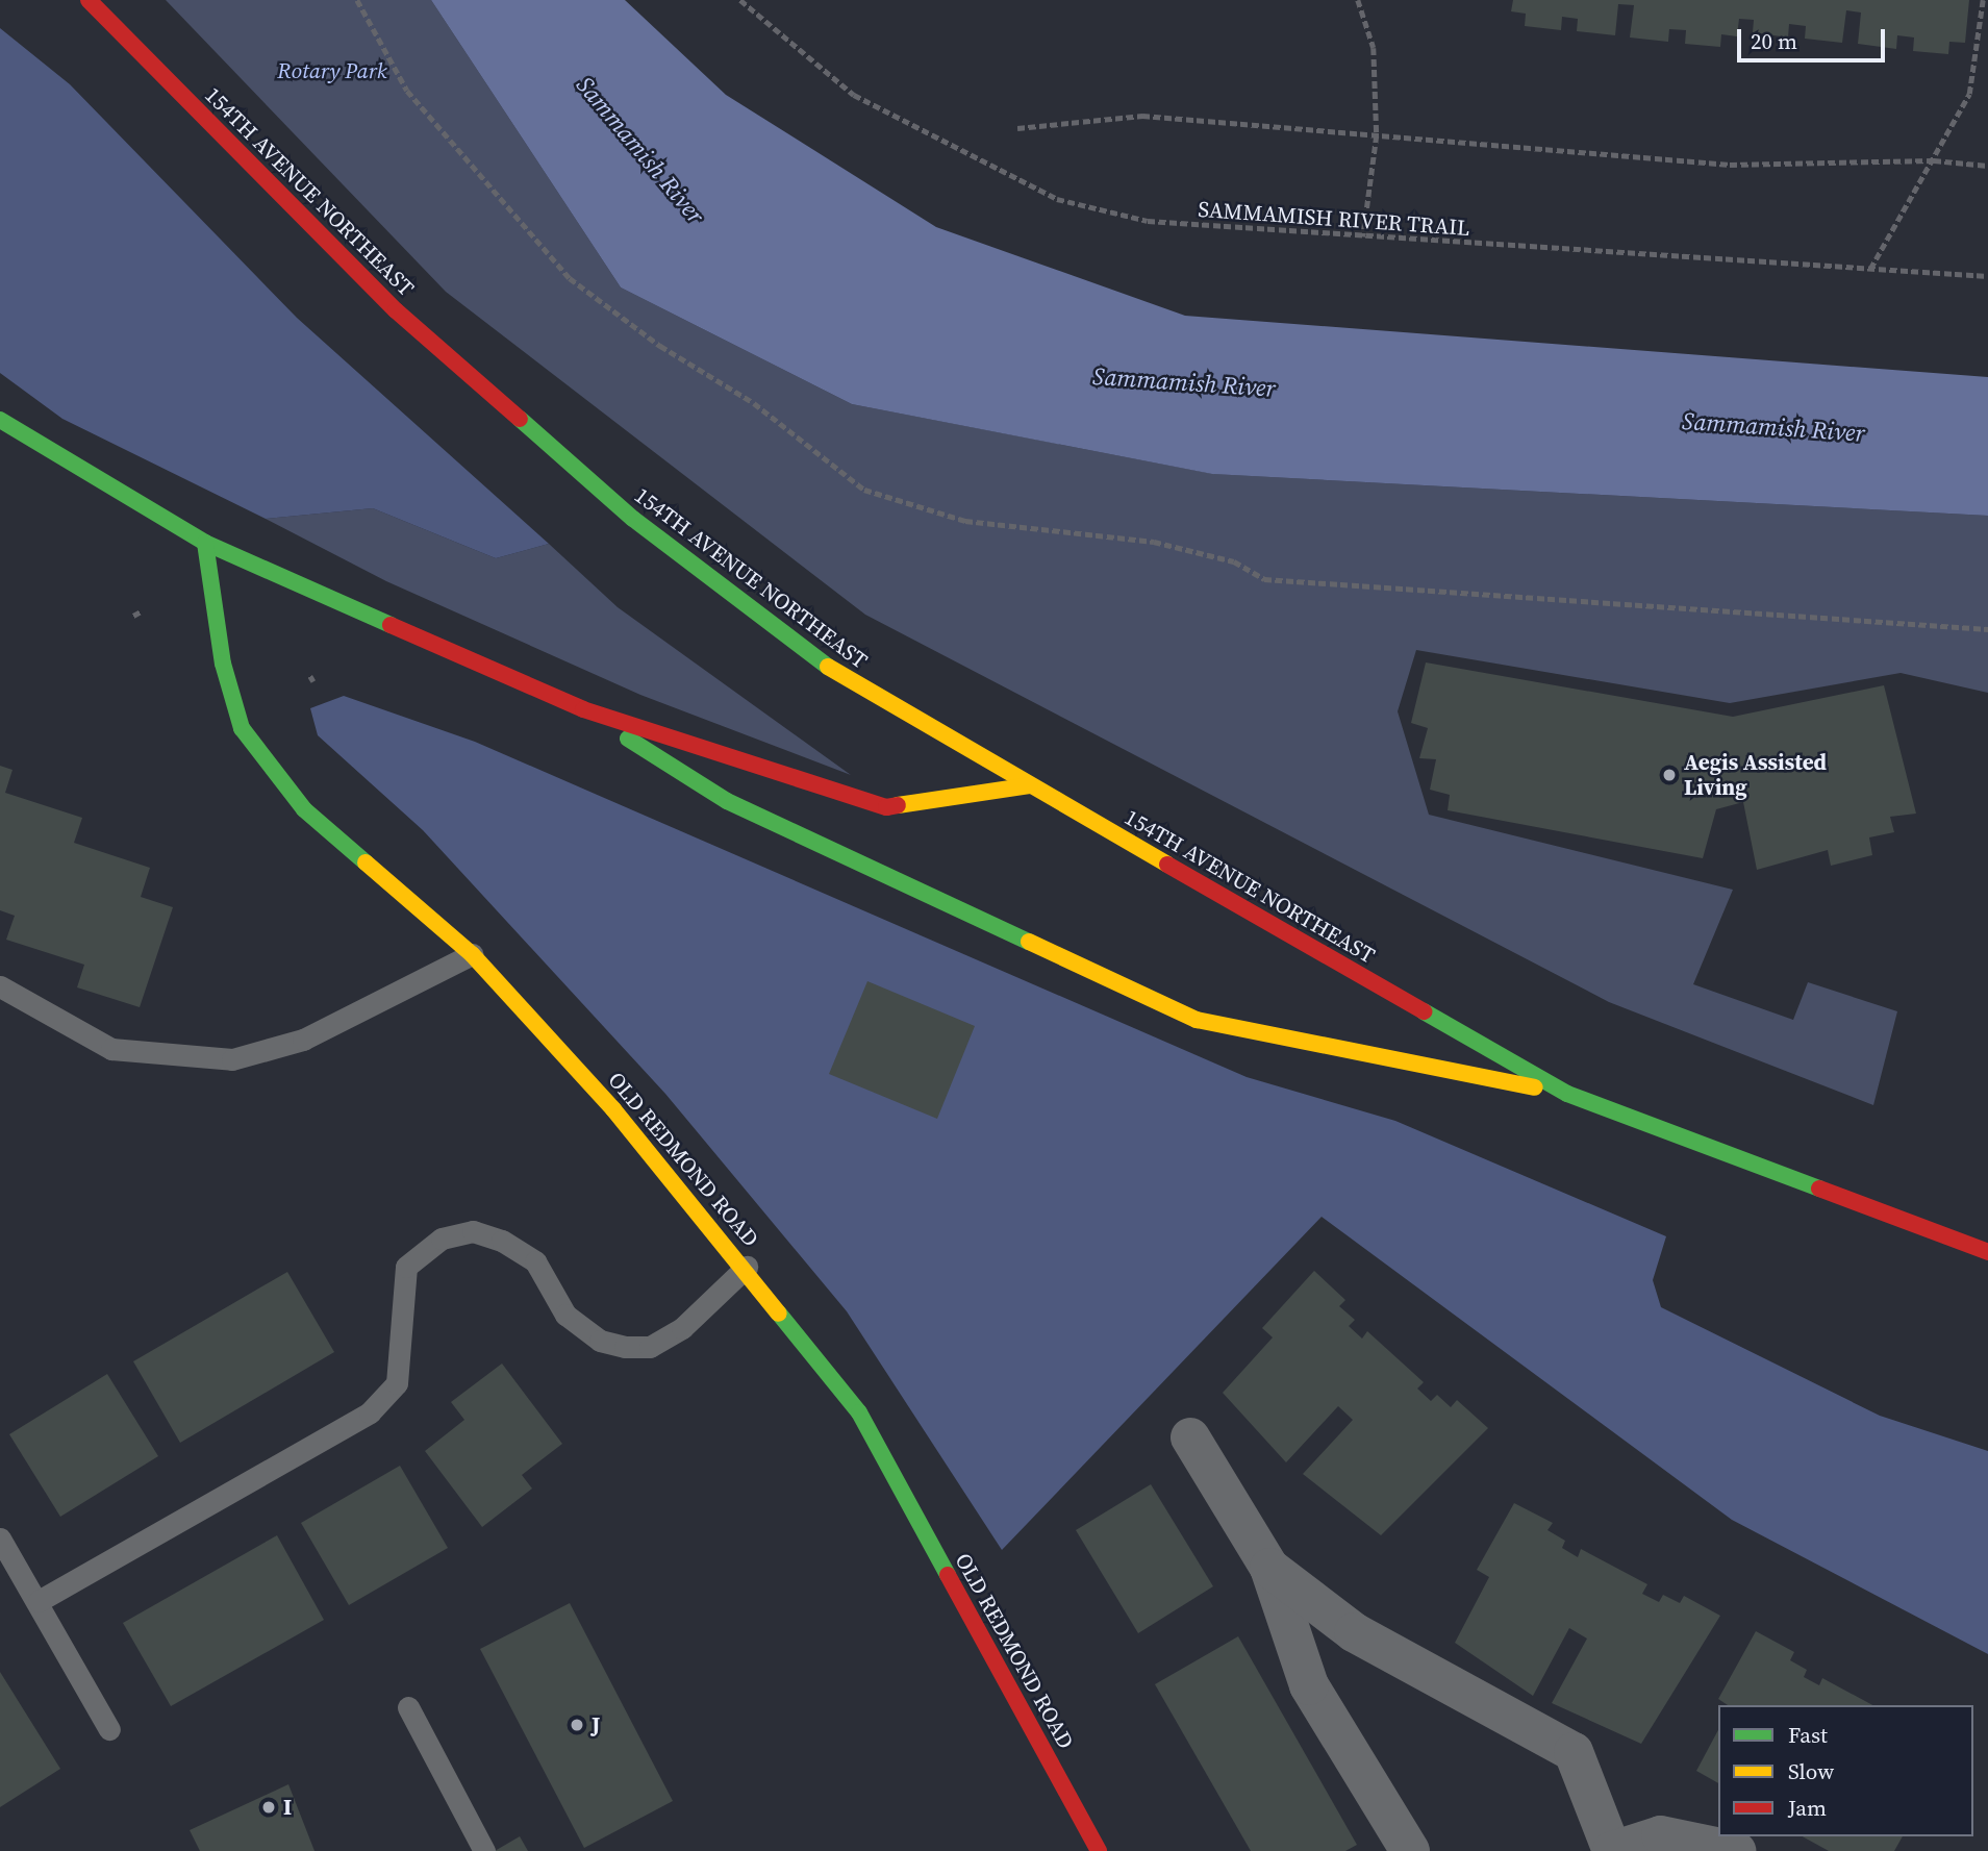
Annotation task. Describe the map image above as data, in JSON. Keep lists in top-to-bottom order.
{
  "streets": {
    "main road": ["154TH AVENUE NORTHEAST", "OLD REDMOND ROAD"],
    "path": ["SAMMAMISH RIVER TRAIL"]
  },
  "water": ["Sammamish River"],
  "parks": ["Rotary Park"],
  "places": ["Aegis Assisted Living", "J", "I"],
  "legend": ["Fast", "Slow", "Jam"],
  "scale_bar": "20 m"
}
